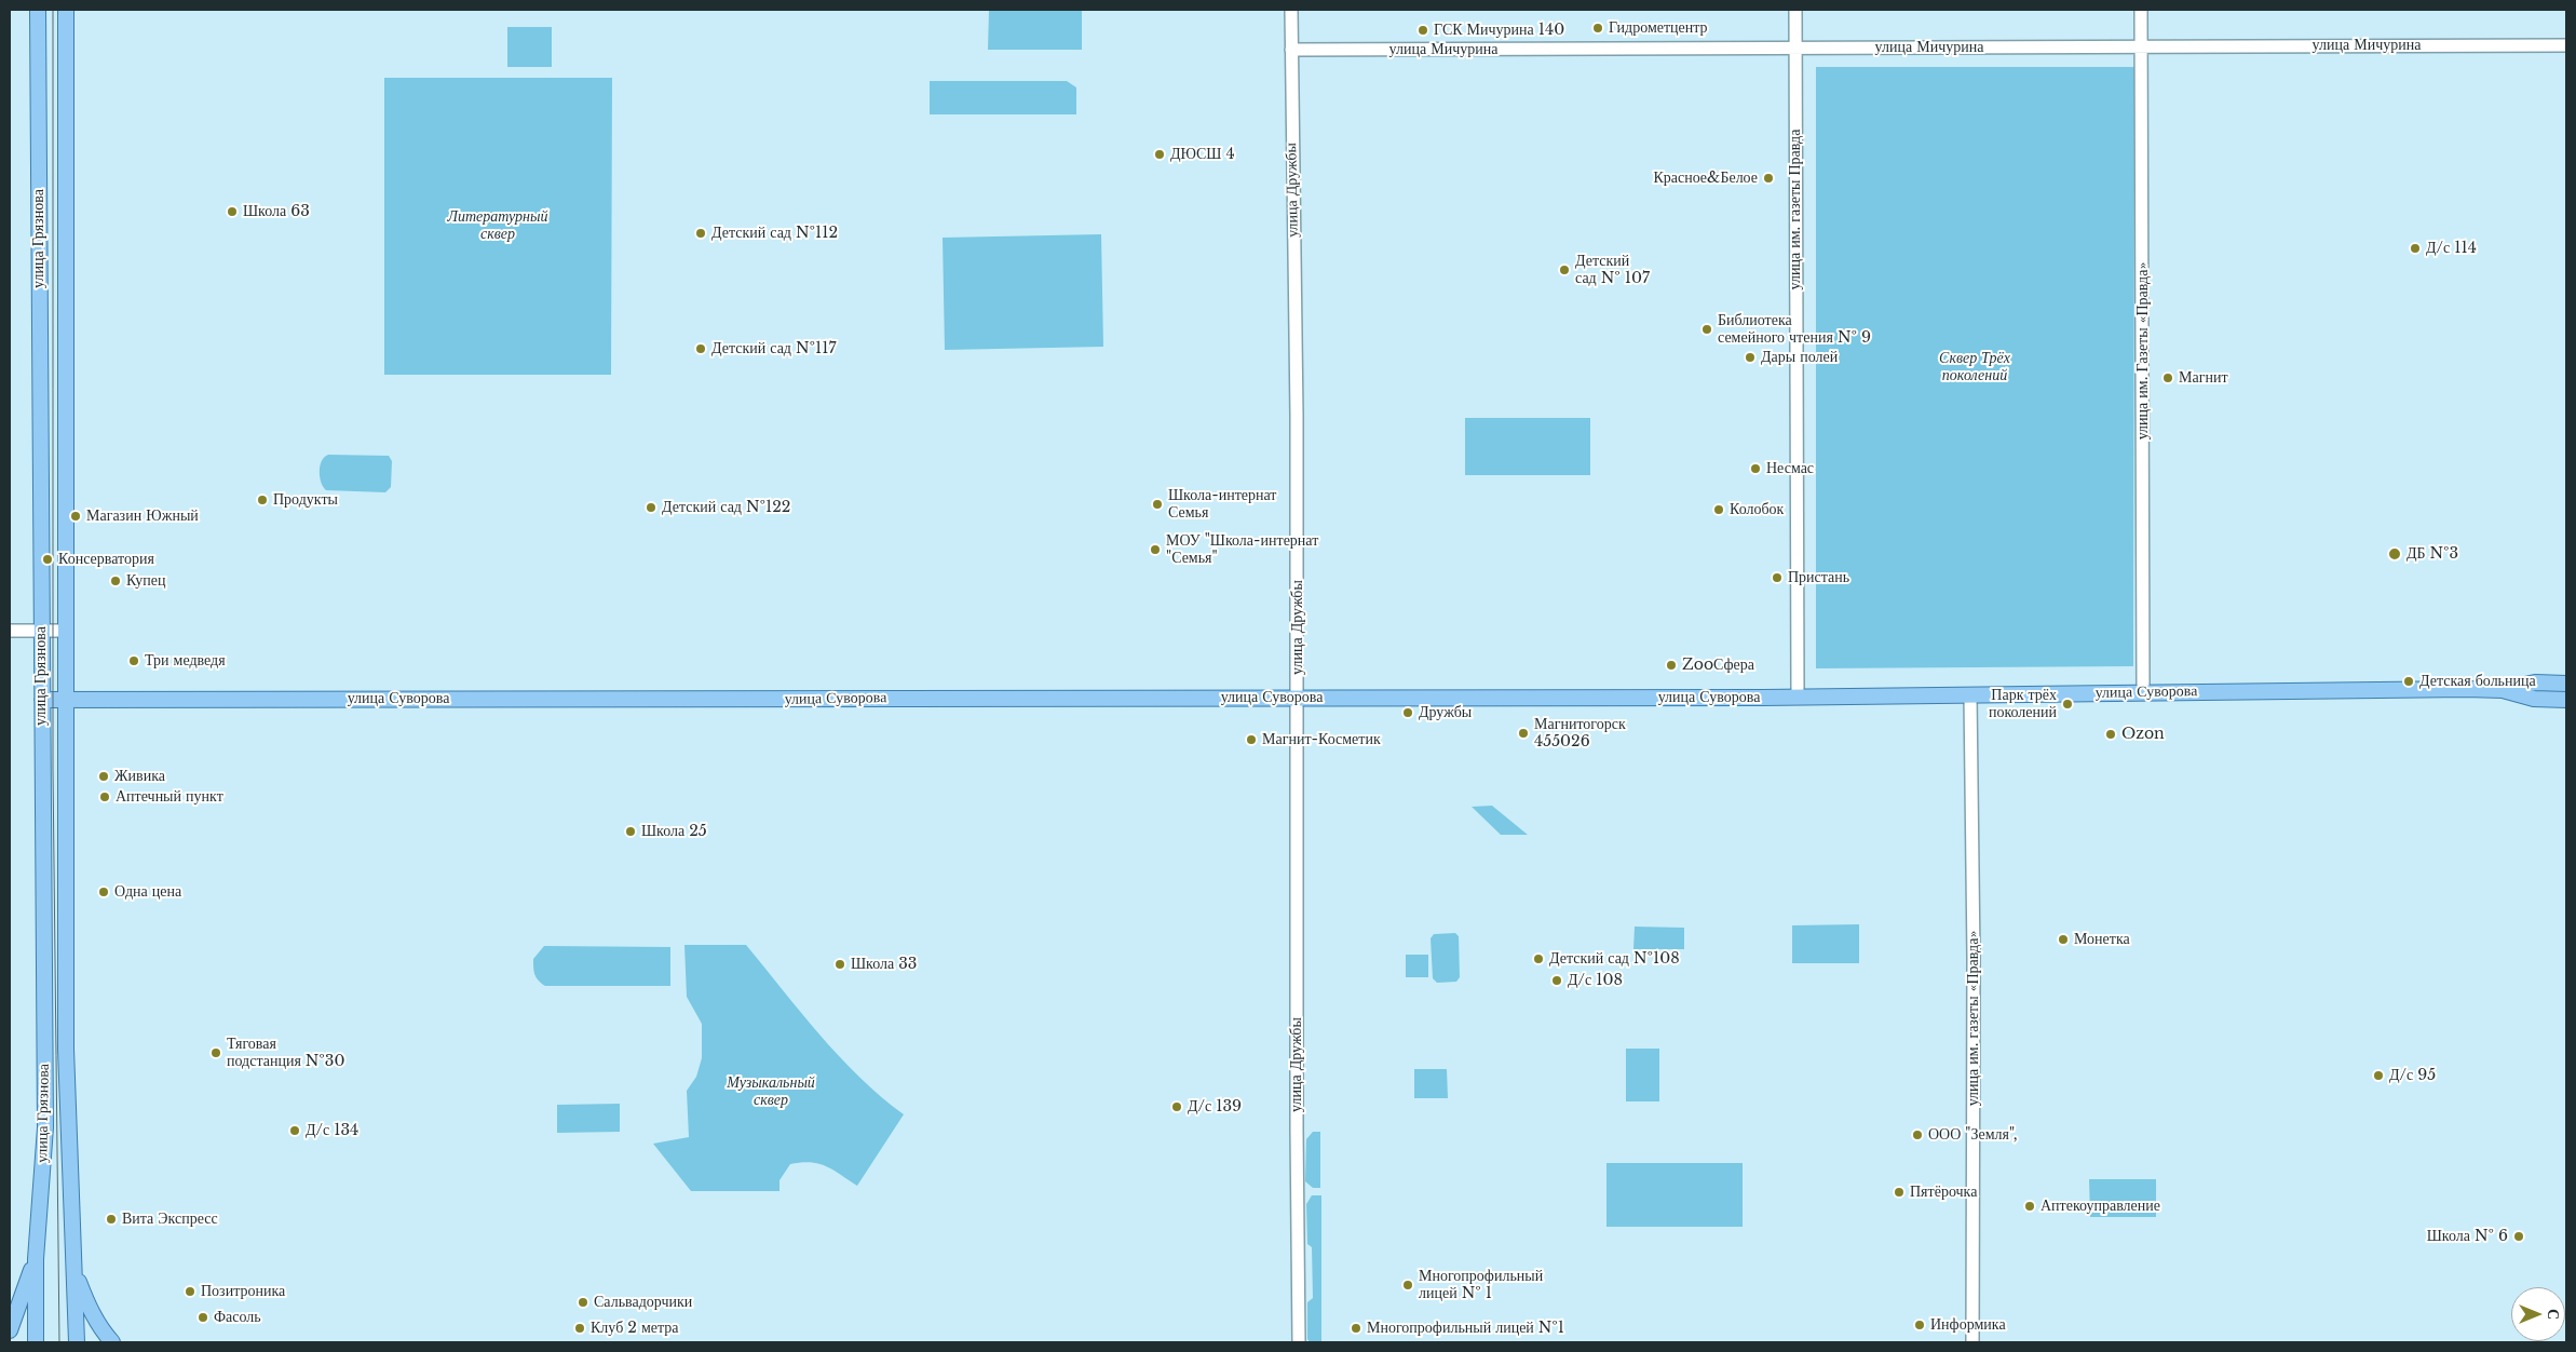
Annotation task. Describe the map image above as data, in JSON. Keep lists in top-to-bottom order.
{
  "streets": {
    "main road": ["улица Грязнова", "улица Суворова"],
    "street": [
      "улица Мичурина",
      "улица Дружбы",
      "улица им. газеты Правда",
      "улица им. Газеты «Правда»",
      "улица им. газеты «Правда»"
    ]
  },
  "crossings": [
    ["улица Мичурина", "улица Дружбы"],
    ["улица Мичурина", "улица им. газеты Правда"],
    ["улица Мичурина", "улица им. Газеты «Правда»"],
    ["улица Дружбы", "улица Суворова"],
    ["улица им. газеты Правда", "улица Суворова"],
    ["улица Грязнова", "улица Суворова"],
    ["улица им. Газеты «Правда»", "улица Суворова"],
    ["улица Суворова", "улица им. газеты «Правда»"]
  ],
  "parks": ["Литературный сквер", "Сквер Трёх поколений", "Музыкальный сквер"],
  "places": [
    "Гидрометцентр",
    "ГСК Мичурина 140",
    "ДЮСШ 4",
    "Красное&Белое",
    "Школа 63",
    "Детский сад №112",
    "Д/с 114",
    "Детский сад № 107",
    "Библиотека семейного чтения № 9",
    "Детский сад №117",
    "Дары полей",
    "Магнит",
    "Несмас",
    "Продукты",
    "Школа-интернат Семья",
    "Детский сад №122",
    "Колобок",
    "Магазин Южный",
    "МОУ \"Школа-интернат \"Семья\"",
    "ДБ №3",
    "Консерватория",
    "Пристань",
    "Купец",
    "Три медведя",
    "ZooСфера",
    "Детская больница",
    "Парк трёх поколений",
    "Дружбы",
    "Магнитогорск 455026",
    "Ozon",
    "Магнит-Косметик",
    "Живика",
    "Аптечный пункт",
    "Школа 25",
    "Одна цена",
    "Монетка",
    "Детский сад №108",
    "Школа 33",
    "Д/с 108",
    "Тяговая подстанция №30",
    "Д/с 95",
    "Д/с 139",
    "Д/с 134",
    "ООО \"Земля\",",
    "Пятёрочка",
    "Аптекоуправление",
    "Вита Экспресс",
    "Школа № 6",
    "Многопрофильный лицей № 1",
    "Позитроника",
    "Сальвадорчики",
    "Фасоль",
    "Информика",
    "Клуб 2 метра",
    "Многопрофильный лицей №1"
  ],
  "north": "right"
}
